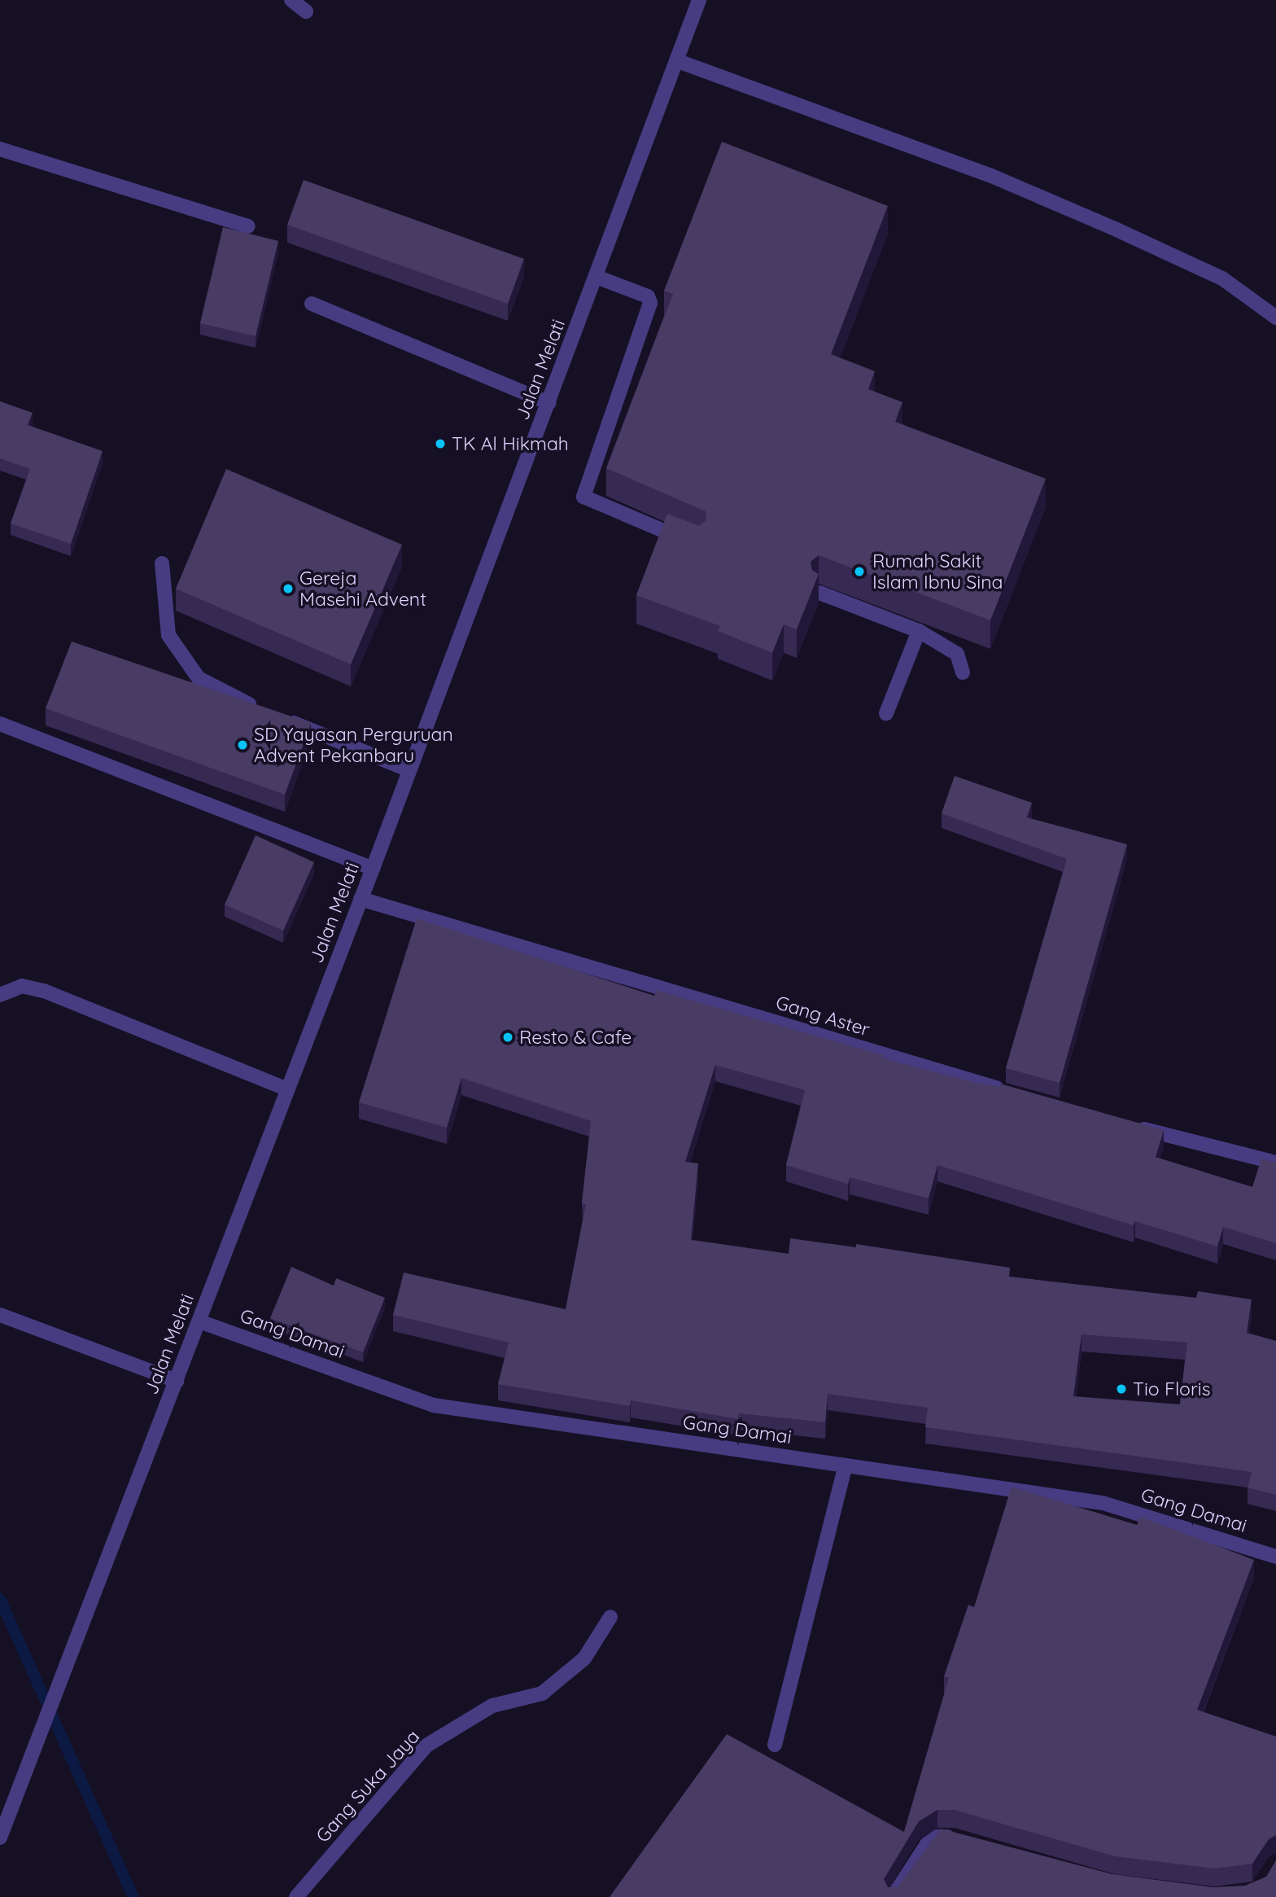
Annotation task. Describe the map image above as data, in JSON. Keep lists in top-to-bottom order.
{
  "streets": {
    "street": [
      "Jalan Melati",
      "Gang Aster",
      "Gang Damai",
      "Gang Suka Jaya"
    ]
  },
  "crossings": [
    ["Jalan Melati", "Gang Aster"],
    ["Jalan Melati", "Gang Damai"]
  ],
  "places": [
    "TK Al Hikmah",
    "Rumah Sakit Islam Ibnu Sina",
    "Gereja Masehi Advent",
    "SD Yayasan Perguruan Advent Pekanbaru",
    "Resto & Cafe",
    "Tio Floris"
  ]
}
